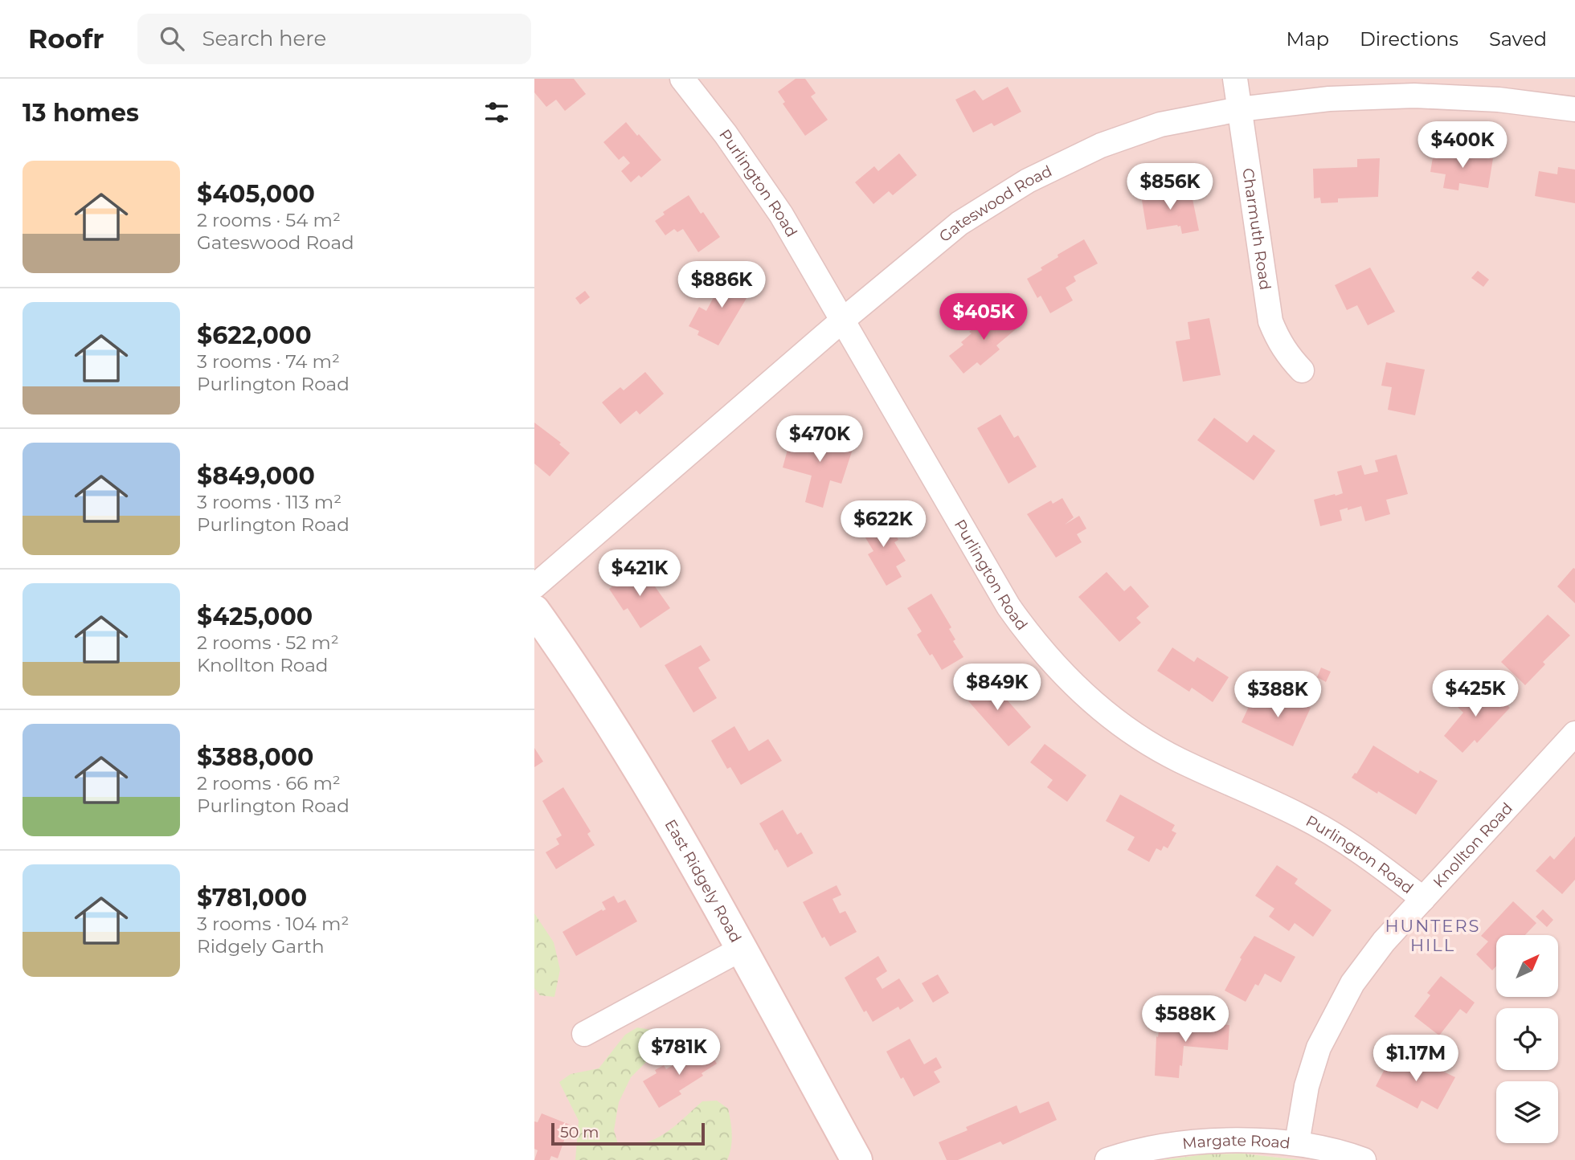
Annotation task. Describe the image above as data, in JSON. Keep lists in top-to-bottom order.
{
  "streets": {
    "street": [
      "Purlington Road",
      "Gateswood Road",
      "Charmuth Road",
      "Knollton Road",
      "East Ridgely Road",
      "Margate Road"
    ]
  },
  "crossings": [
    ["Purlington Road", "Gateswood Road"],
    ["Purlington Road", "Knollton Road"],
    ["Gateswood Road", "Charmuth Road"],
    ["Knollton Road", "Margate Road"]
  ],
  "districts": ["HUNTERS HILL"],
  "scale_bar": "50 m",
  "north": "top right",
  "page": {
    "header": "Roofr",
    "search": "Search here",
    "nav": ["Map", "Directions", "Saved"],
    "heading": "13 homes",
    "price": [
      "$400K",
      "$856K",
      "$886K",
      "$405K",
      "$470K",
      "$622K",
      "$421K",
      "$849K",
      "$425K",
      "$388K",
      "$588K",
      "$781K",
      "$1.17M"
    ],
    "list": [
      {
        "name": "$405,000",
        "note": "2 rooms · 54 m² · Gateswood Road"
      },
      {
        "name": "$622,000",
        "note": "3 rooms · 74 m² · Purlington Road"
      },
      {
        "name": "$849,000",
        "note": "3 rooms · 113 m² · Purlington Road"
      },
      {
        "name": "$425,000",
        "note": "2 rooms · 52 m² · Knollton Road"
      },
      {
        "name": "$388,000",
        "note": "2 rooms · 66 m² · Purlington Road"
      },
      {
        "name": "$781,000",
        "note": "3 rooms · 104 m² · Ridgely Garth"
      }
    ],
    "scale": "50 m"
  }
}
